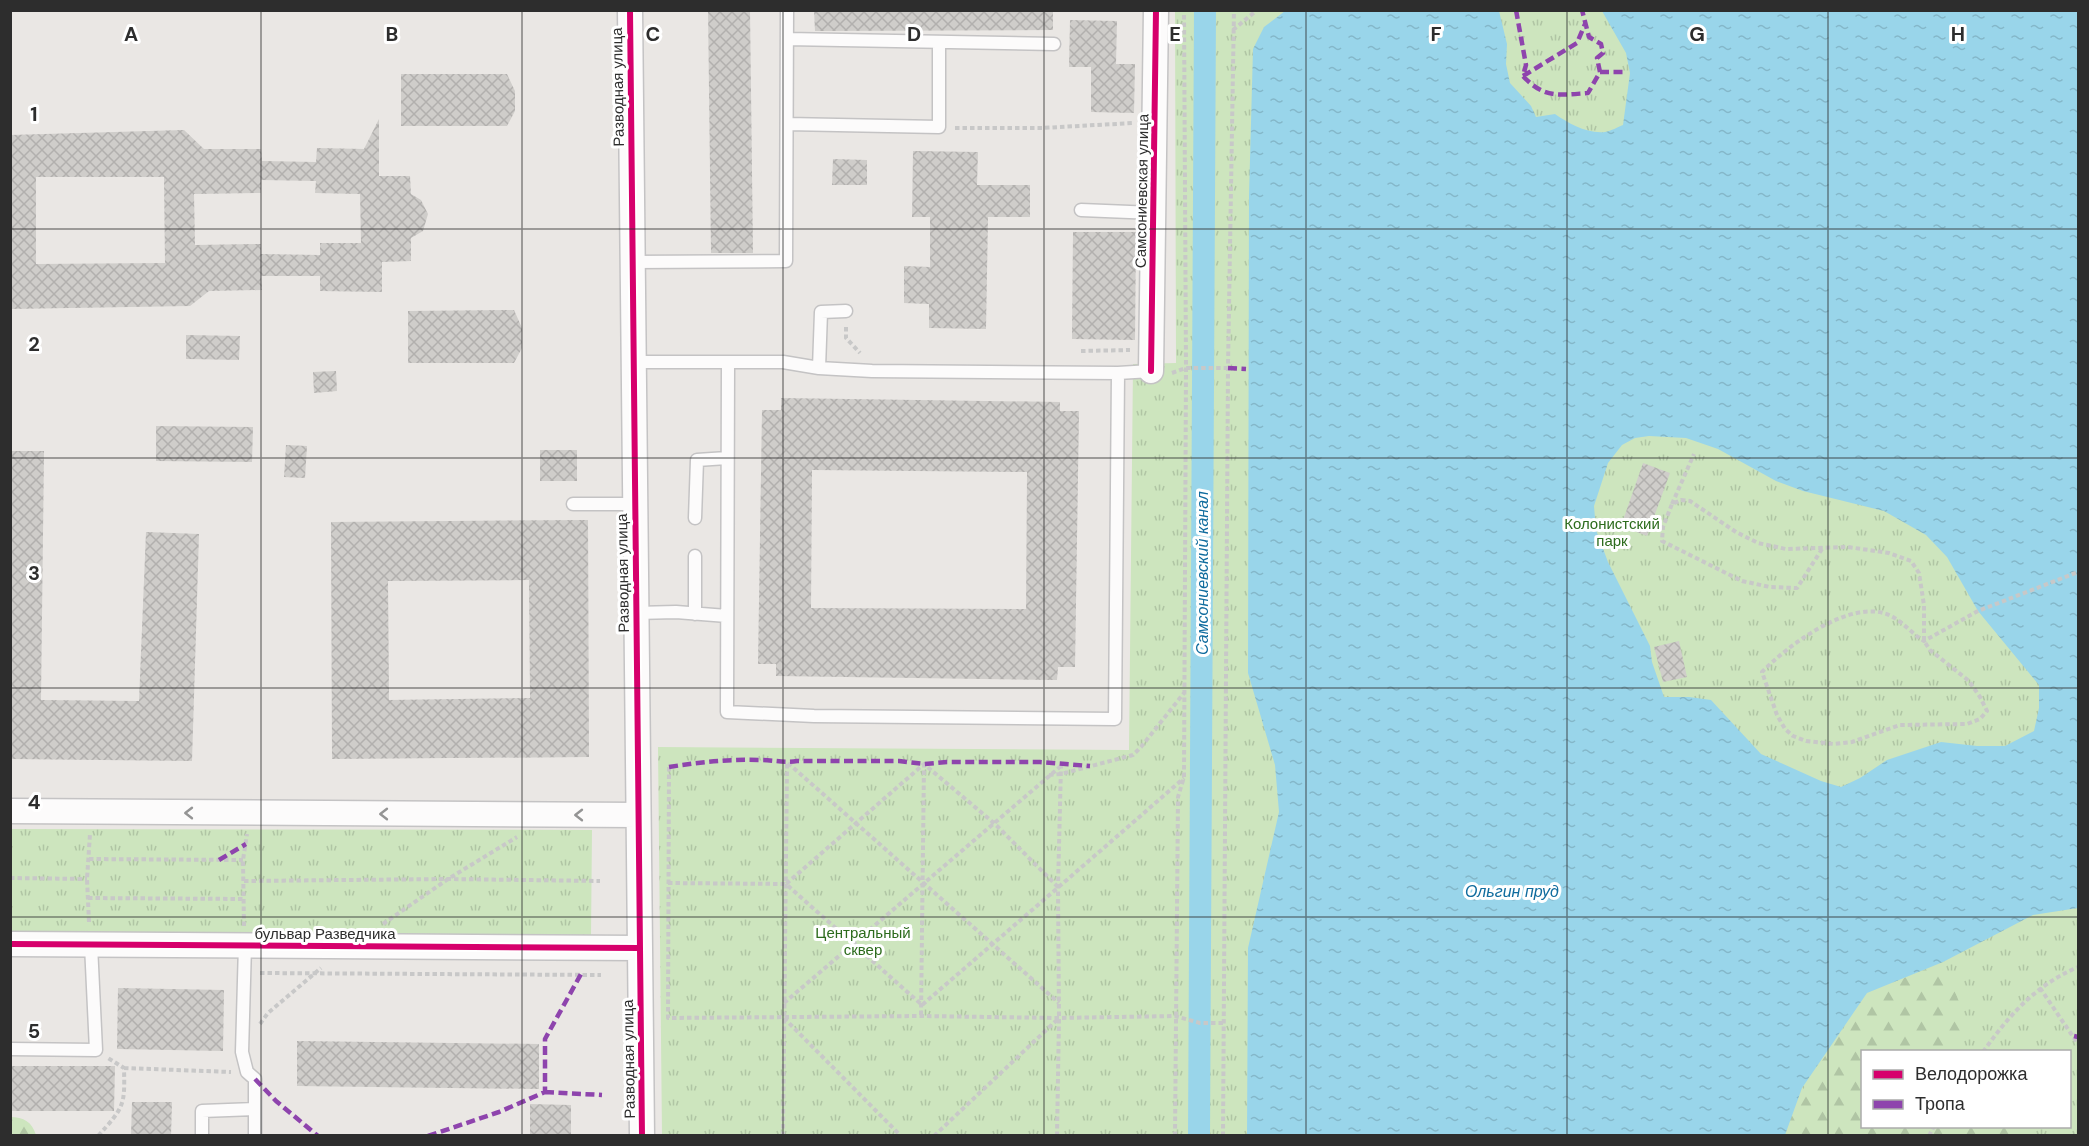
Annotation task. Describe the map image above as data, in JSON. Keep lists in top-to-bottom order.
{
  "streets": {
    "street": ["Разводная улица", "Самсониевская улица", "бульвар Разведчика"]
  },
  "crossings": [
    ["Разводная улица", "бульвар Разведчика"]
  ],
  "water": ["Самсониевский канал", "Ольгин пруд"],
  "parks": ["Колонистский парк", "Центральный сквер"],
  "legend": ["Велодорожка", "Тропа"],
  "grid": {
    "columns": [
      "A",
      "B",
      "C",
      "D",
      "E",
      "F",
      "G",
      "H"
    ],
    "rows": [
      "1",
      "2",
      "3",
      "4",
      "5"
    ]
  }
}
